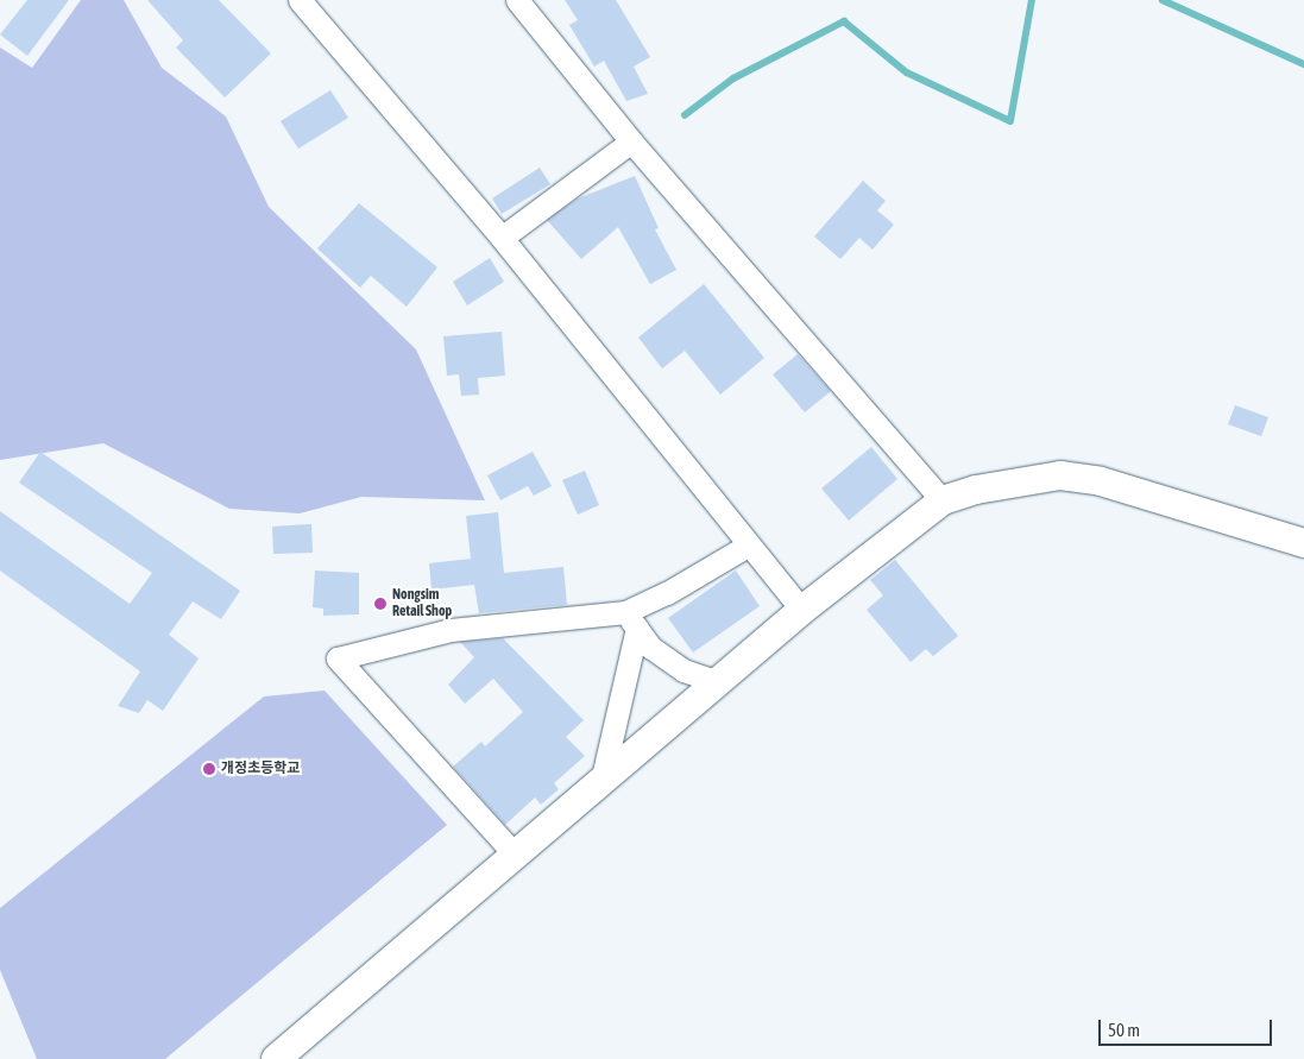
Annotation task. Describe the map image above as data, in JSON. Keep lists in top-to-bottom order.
{
  "places": ["Nongsim Retail Shop", "개정초등학교"],
  "scale_bar": "50 m"
}
